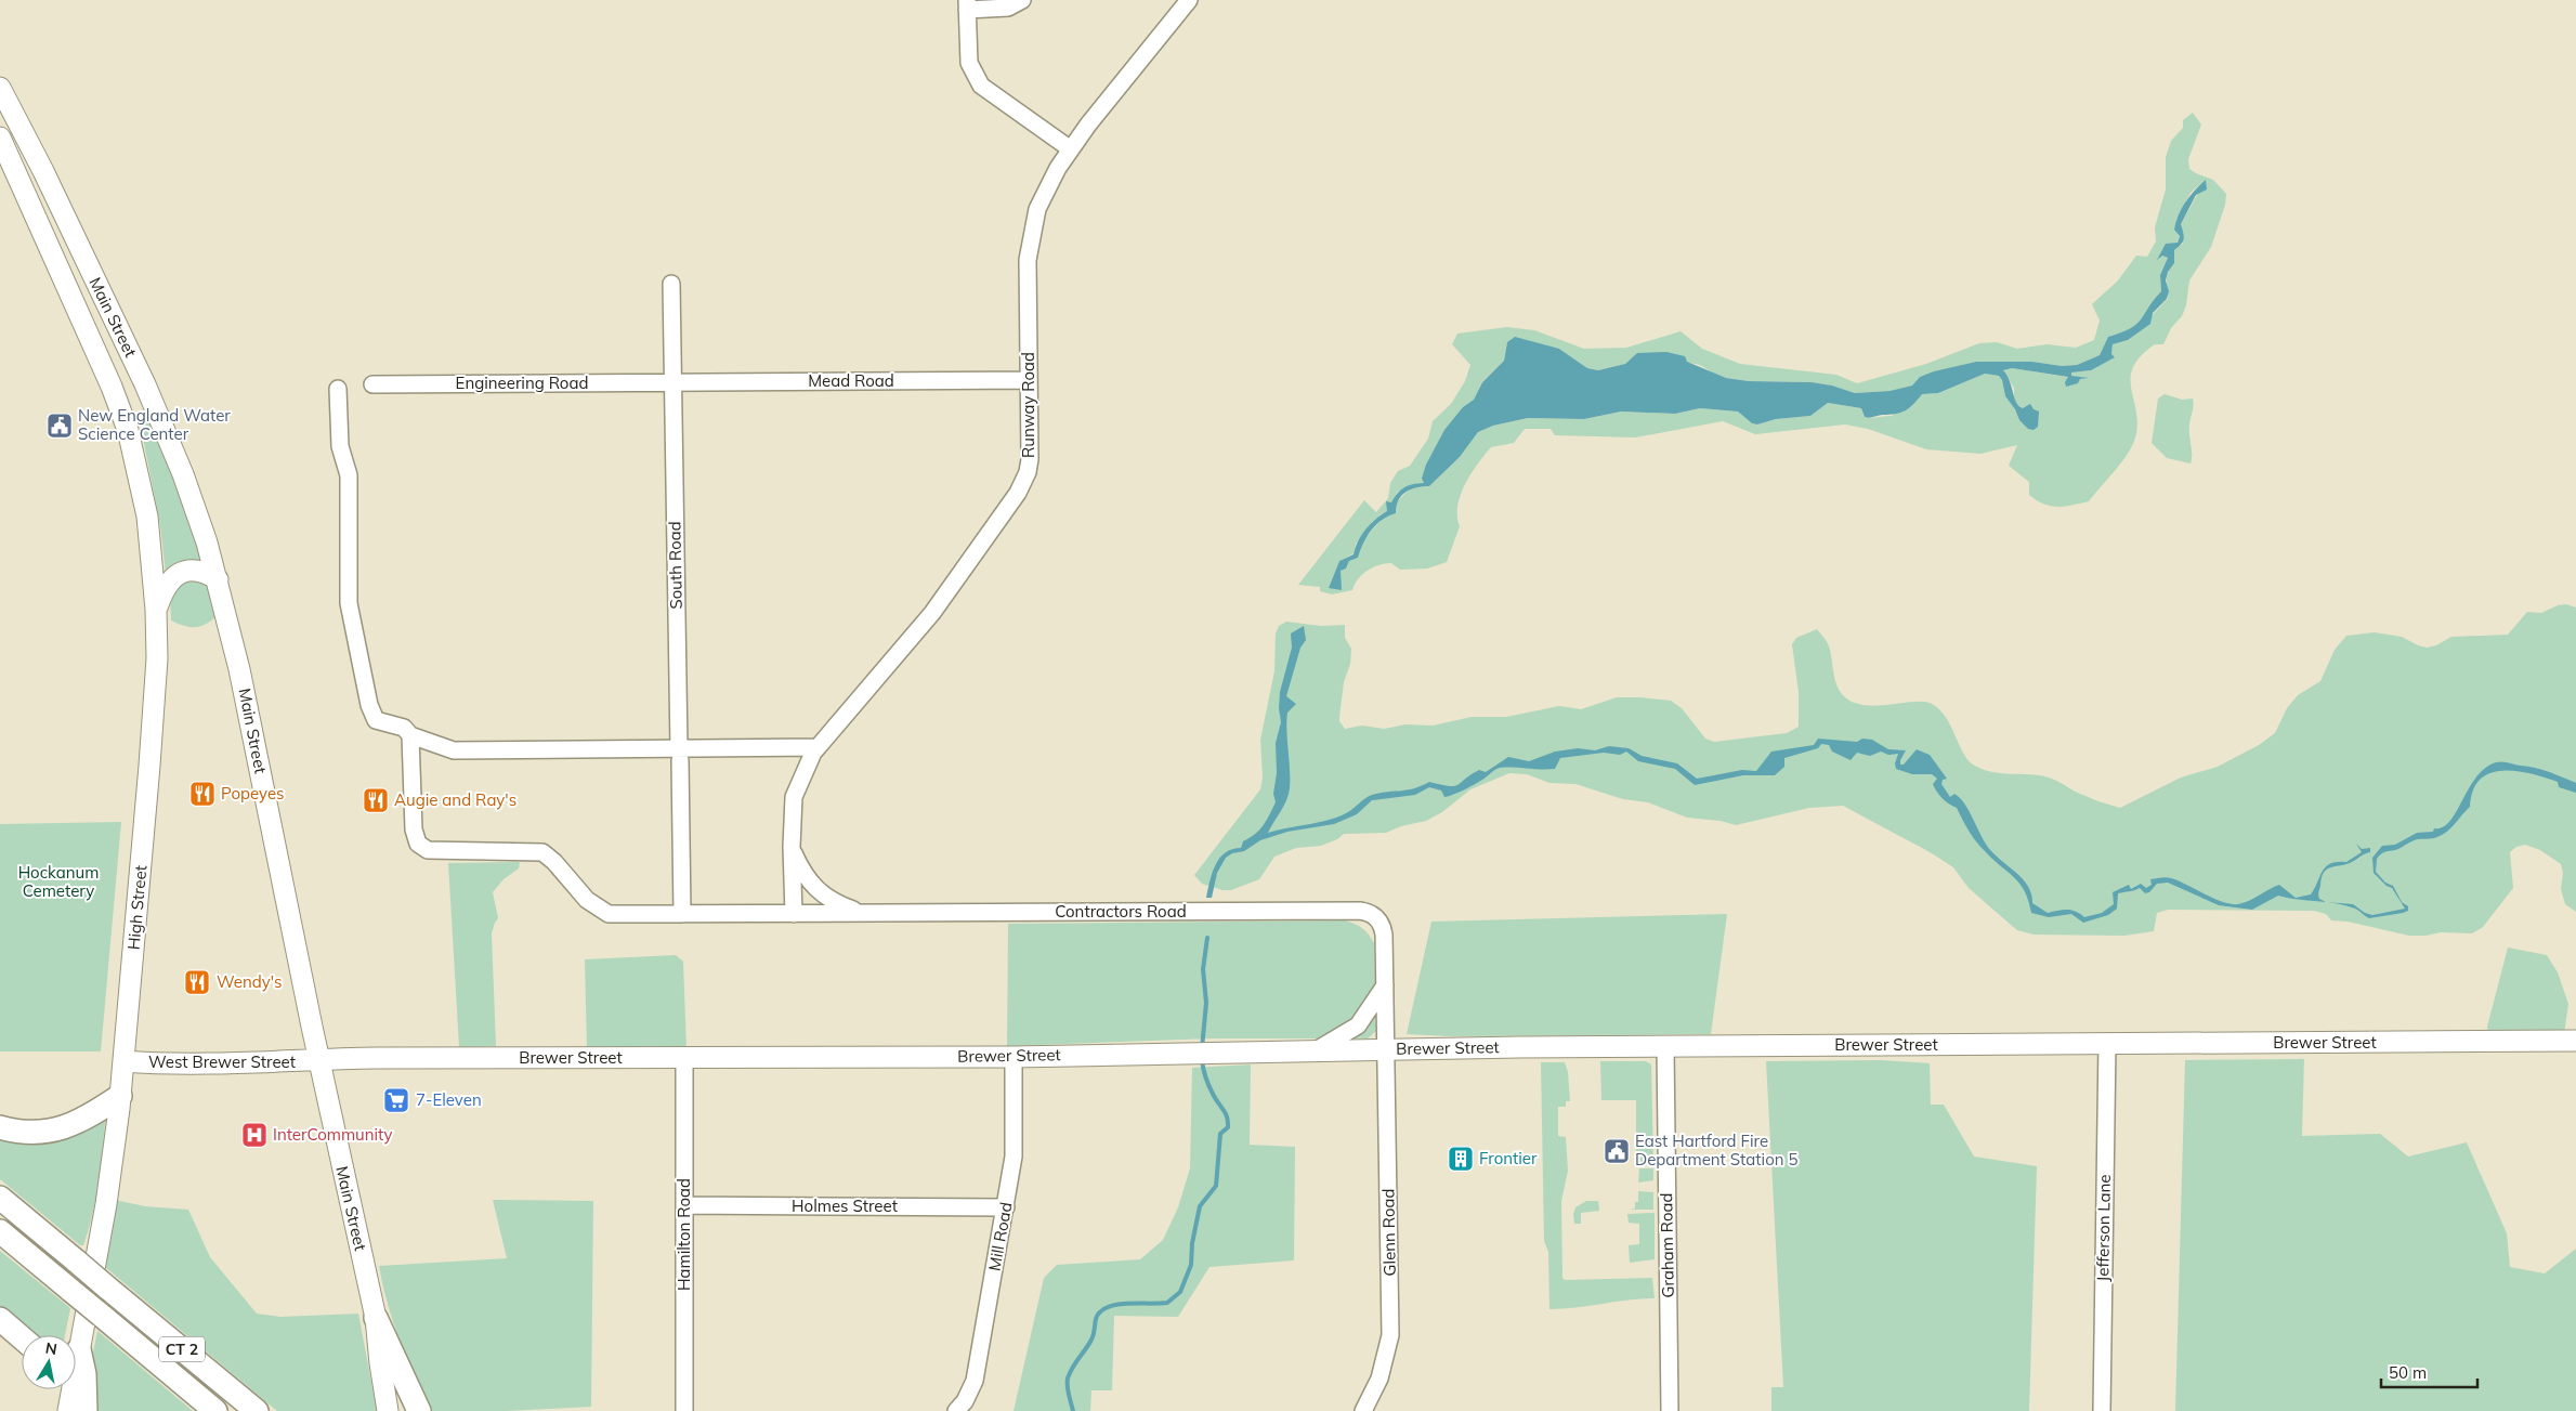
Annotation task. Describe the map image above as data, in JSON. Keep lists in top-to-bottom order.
{
  "streets": {
    "highway": ["CT 2"],
    "main road": [
      "Main Street",
      "High Street",
      "Brewer Street",
      "West Brewer Street"
    ],
    "street": [
      "Mead Road",
      "Engineering Road",
      "Runway Road",
      "South Road",
      "Contractors Road",
      "Holmes Street",
      "Jefferson Lane",
      "Glenn Road",
      "Hamilton Road",
      "Mill Road",
      "Graham Road"
    ]
  },
  "crossings": [
    ["Main Street", "High Street"],
    ["Main Street", "Brewer Street"],
    ["Main Street", "West Brewer Street"],
    ["Mead Road", "Engineering Road"],
    ["Mead Road", "Runway Road"],
    ["Mead Road", "South Road"],
    ["Engineering Road", "South Road"],
    ["Runway Road", "Contractors Road"],
    ["South Road", "Contractors Road"],
    ["High Street", "West Brewer Street"],
    ["Contractors Road", "Brewer Street"],
    ["Contractors Road", "Glenn Road"],
    ["Brewer Street", "West Brewer Street"],
    ["Brewer Street", "Jefferson Lane"],
    ["Brewer Street", "Glenn Road"],
    ["Brewer Street", "Hamilton Road"],
    ["Brewer Street", "Mill Road"],
    ["Brewer Street", "Graham Road"],
    ["Holmes Street", "Hamilton Road"],
    ["Holmes Street", "Mill Road"]
  ],
  "parks": ["Hockanum Cemetery"],
  "places": {
    "public building": ["New England Water Science Center", "East Hartford Fire Department Station 5"],
    "restaurant": ["Popeyes", "Augie and Ray's", "Wendy's"],
    "supermarket": ["7-Eleven"],
    "hospital": ["InterCommunity"],
    "building": ["Frontier"]
  },
  "scale_bar": "50 m",
  "north": "top"
}
